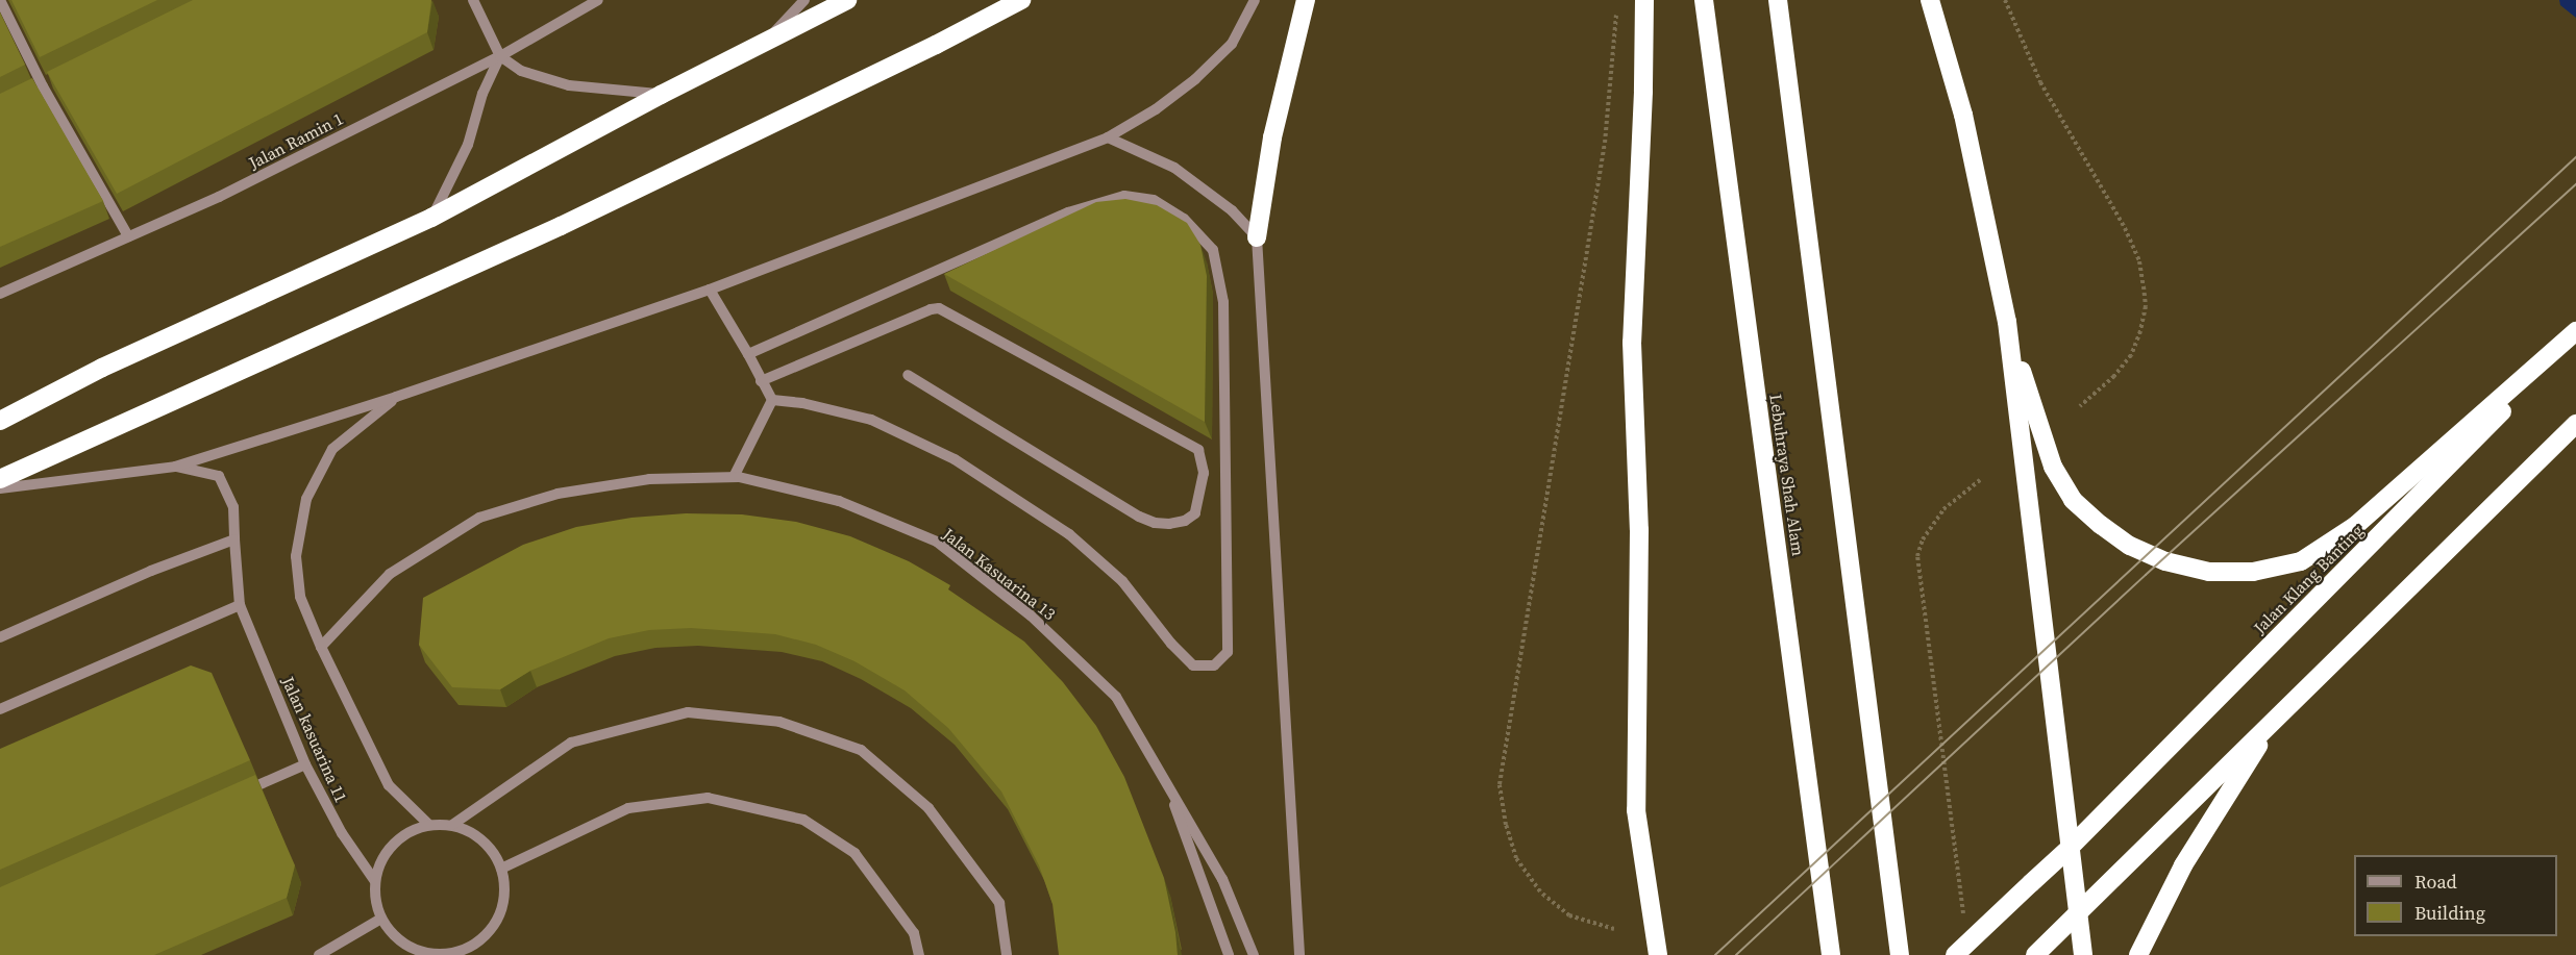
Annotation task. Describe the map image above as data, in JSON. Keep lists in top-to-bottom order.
{
  "streets": {
    "highway": ["Lebuhraya Shah Alam", "Jalan Klang Banting"],
    "street": ["Jalan Ramin 1", "Jalan Kasuarina 13", "Jalan kasuarina 11"]
  },
  "legend": ["Road", "Building"]
}
